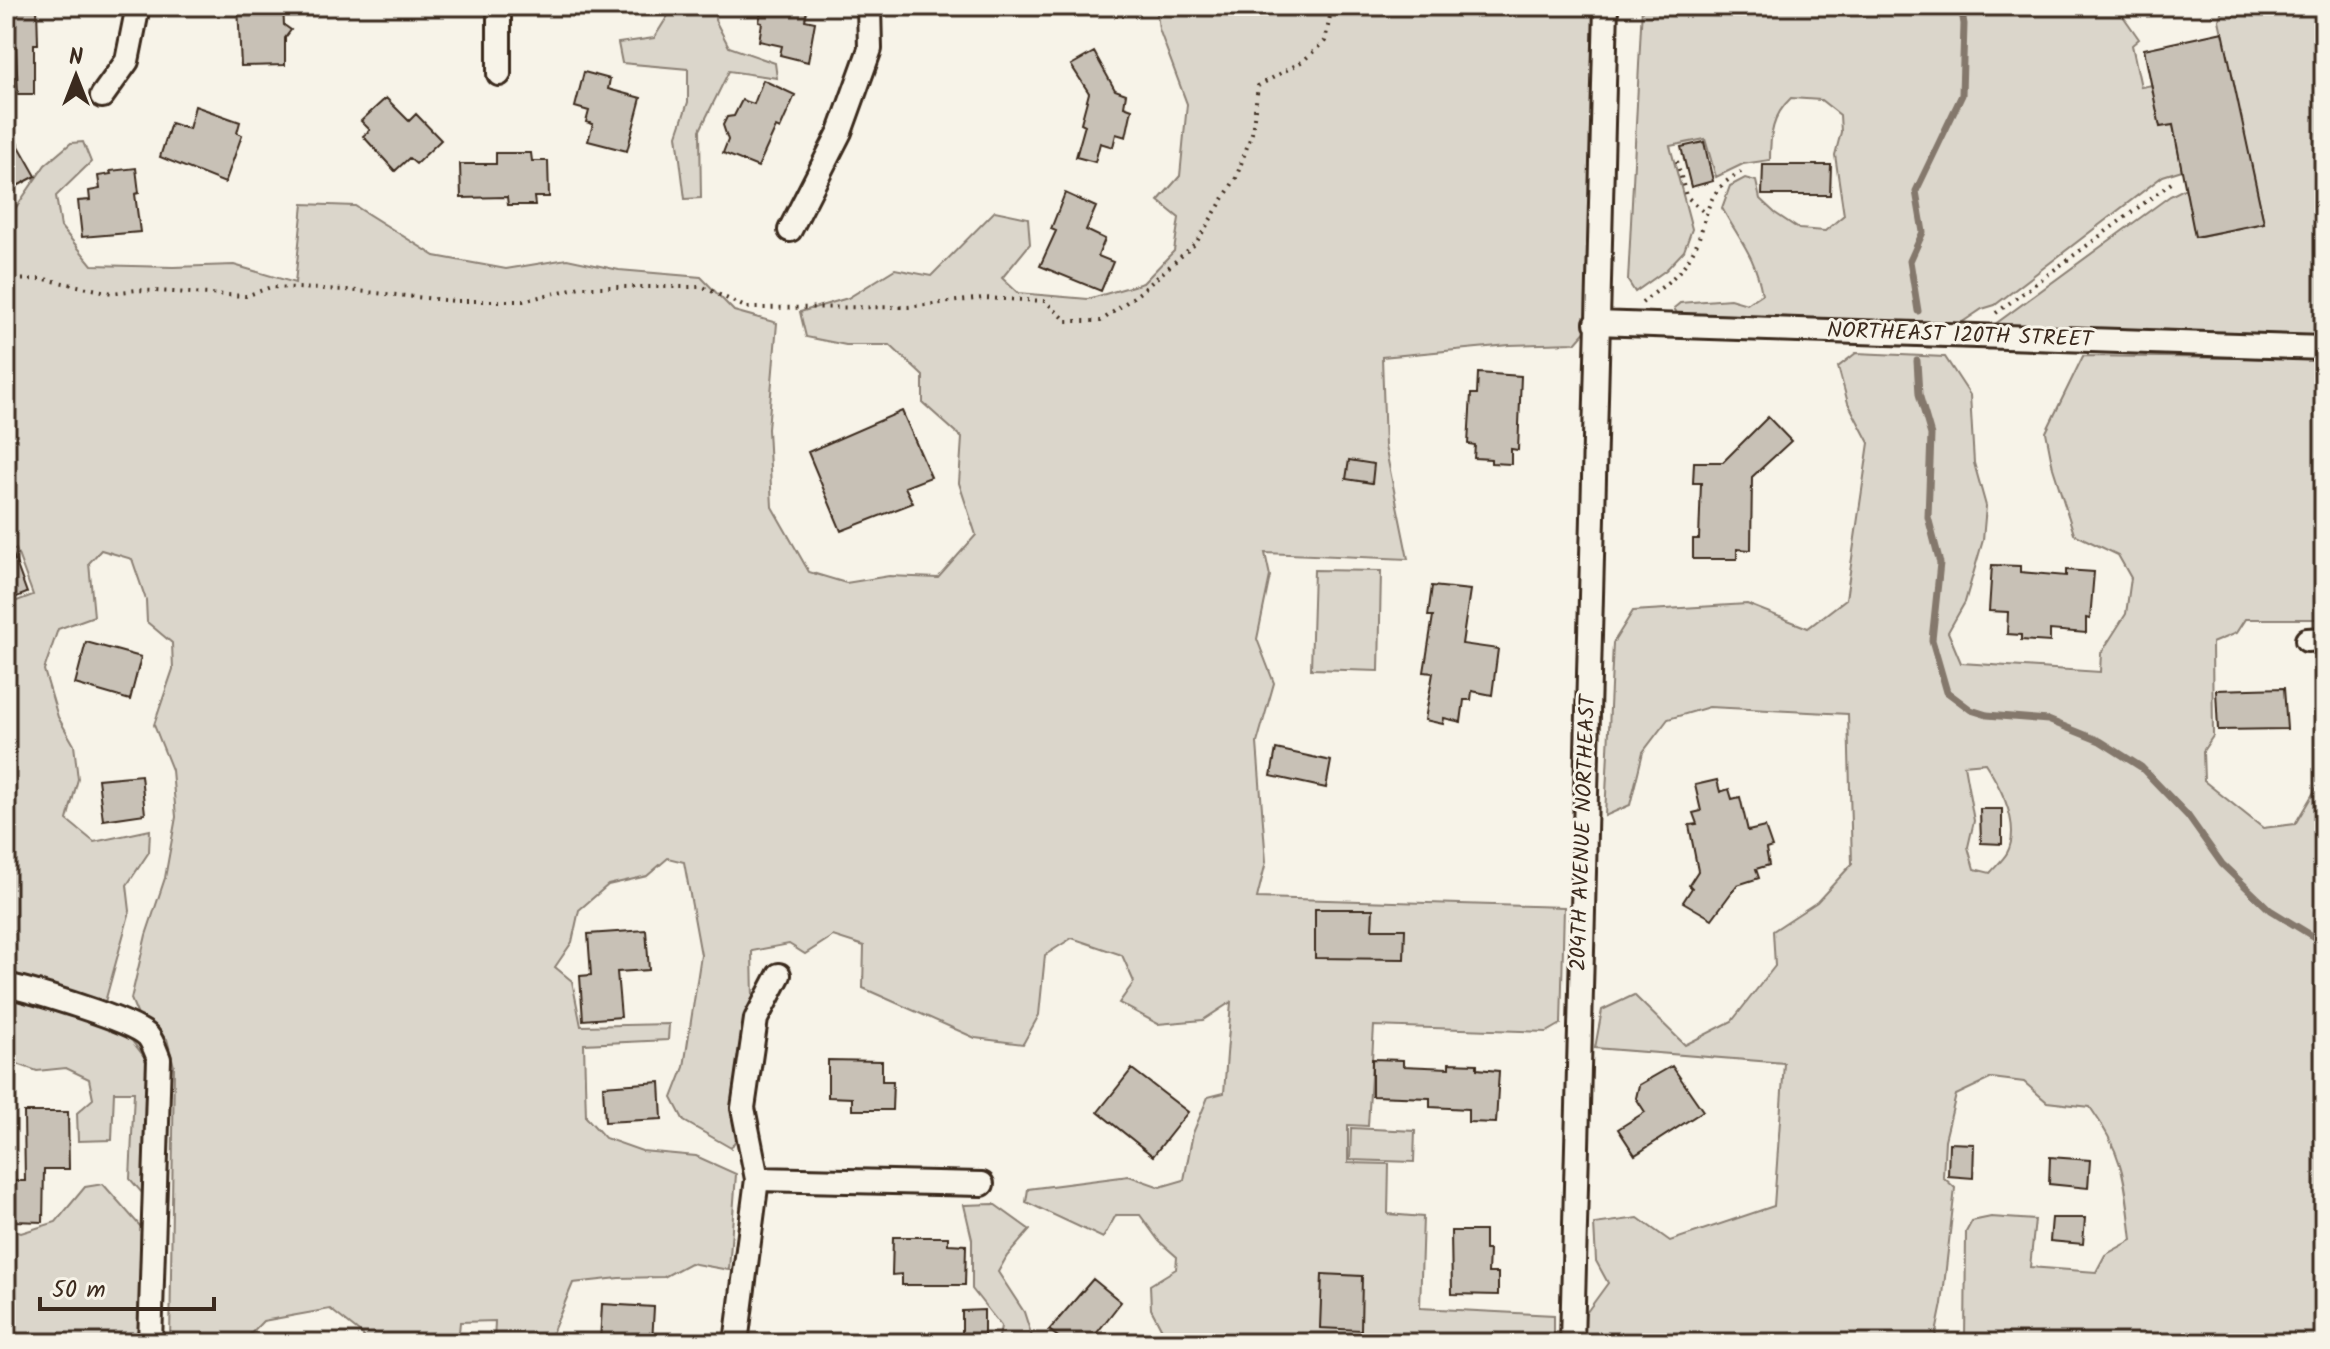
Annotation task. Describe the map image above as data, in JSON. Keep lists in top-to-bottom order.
{
  "streets": {
    "street": ["NORTHEAST 120TH STREET", "204TH AVENUE NORTHEAST"]
  },
  "crossings": [
    ["NORTHEAST 120TH STREET", "204TH AVENUE NORTHEAST"]
  ],
  "scale_bar": "50 m",
  "north": "top"
}
